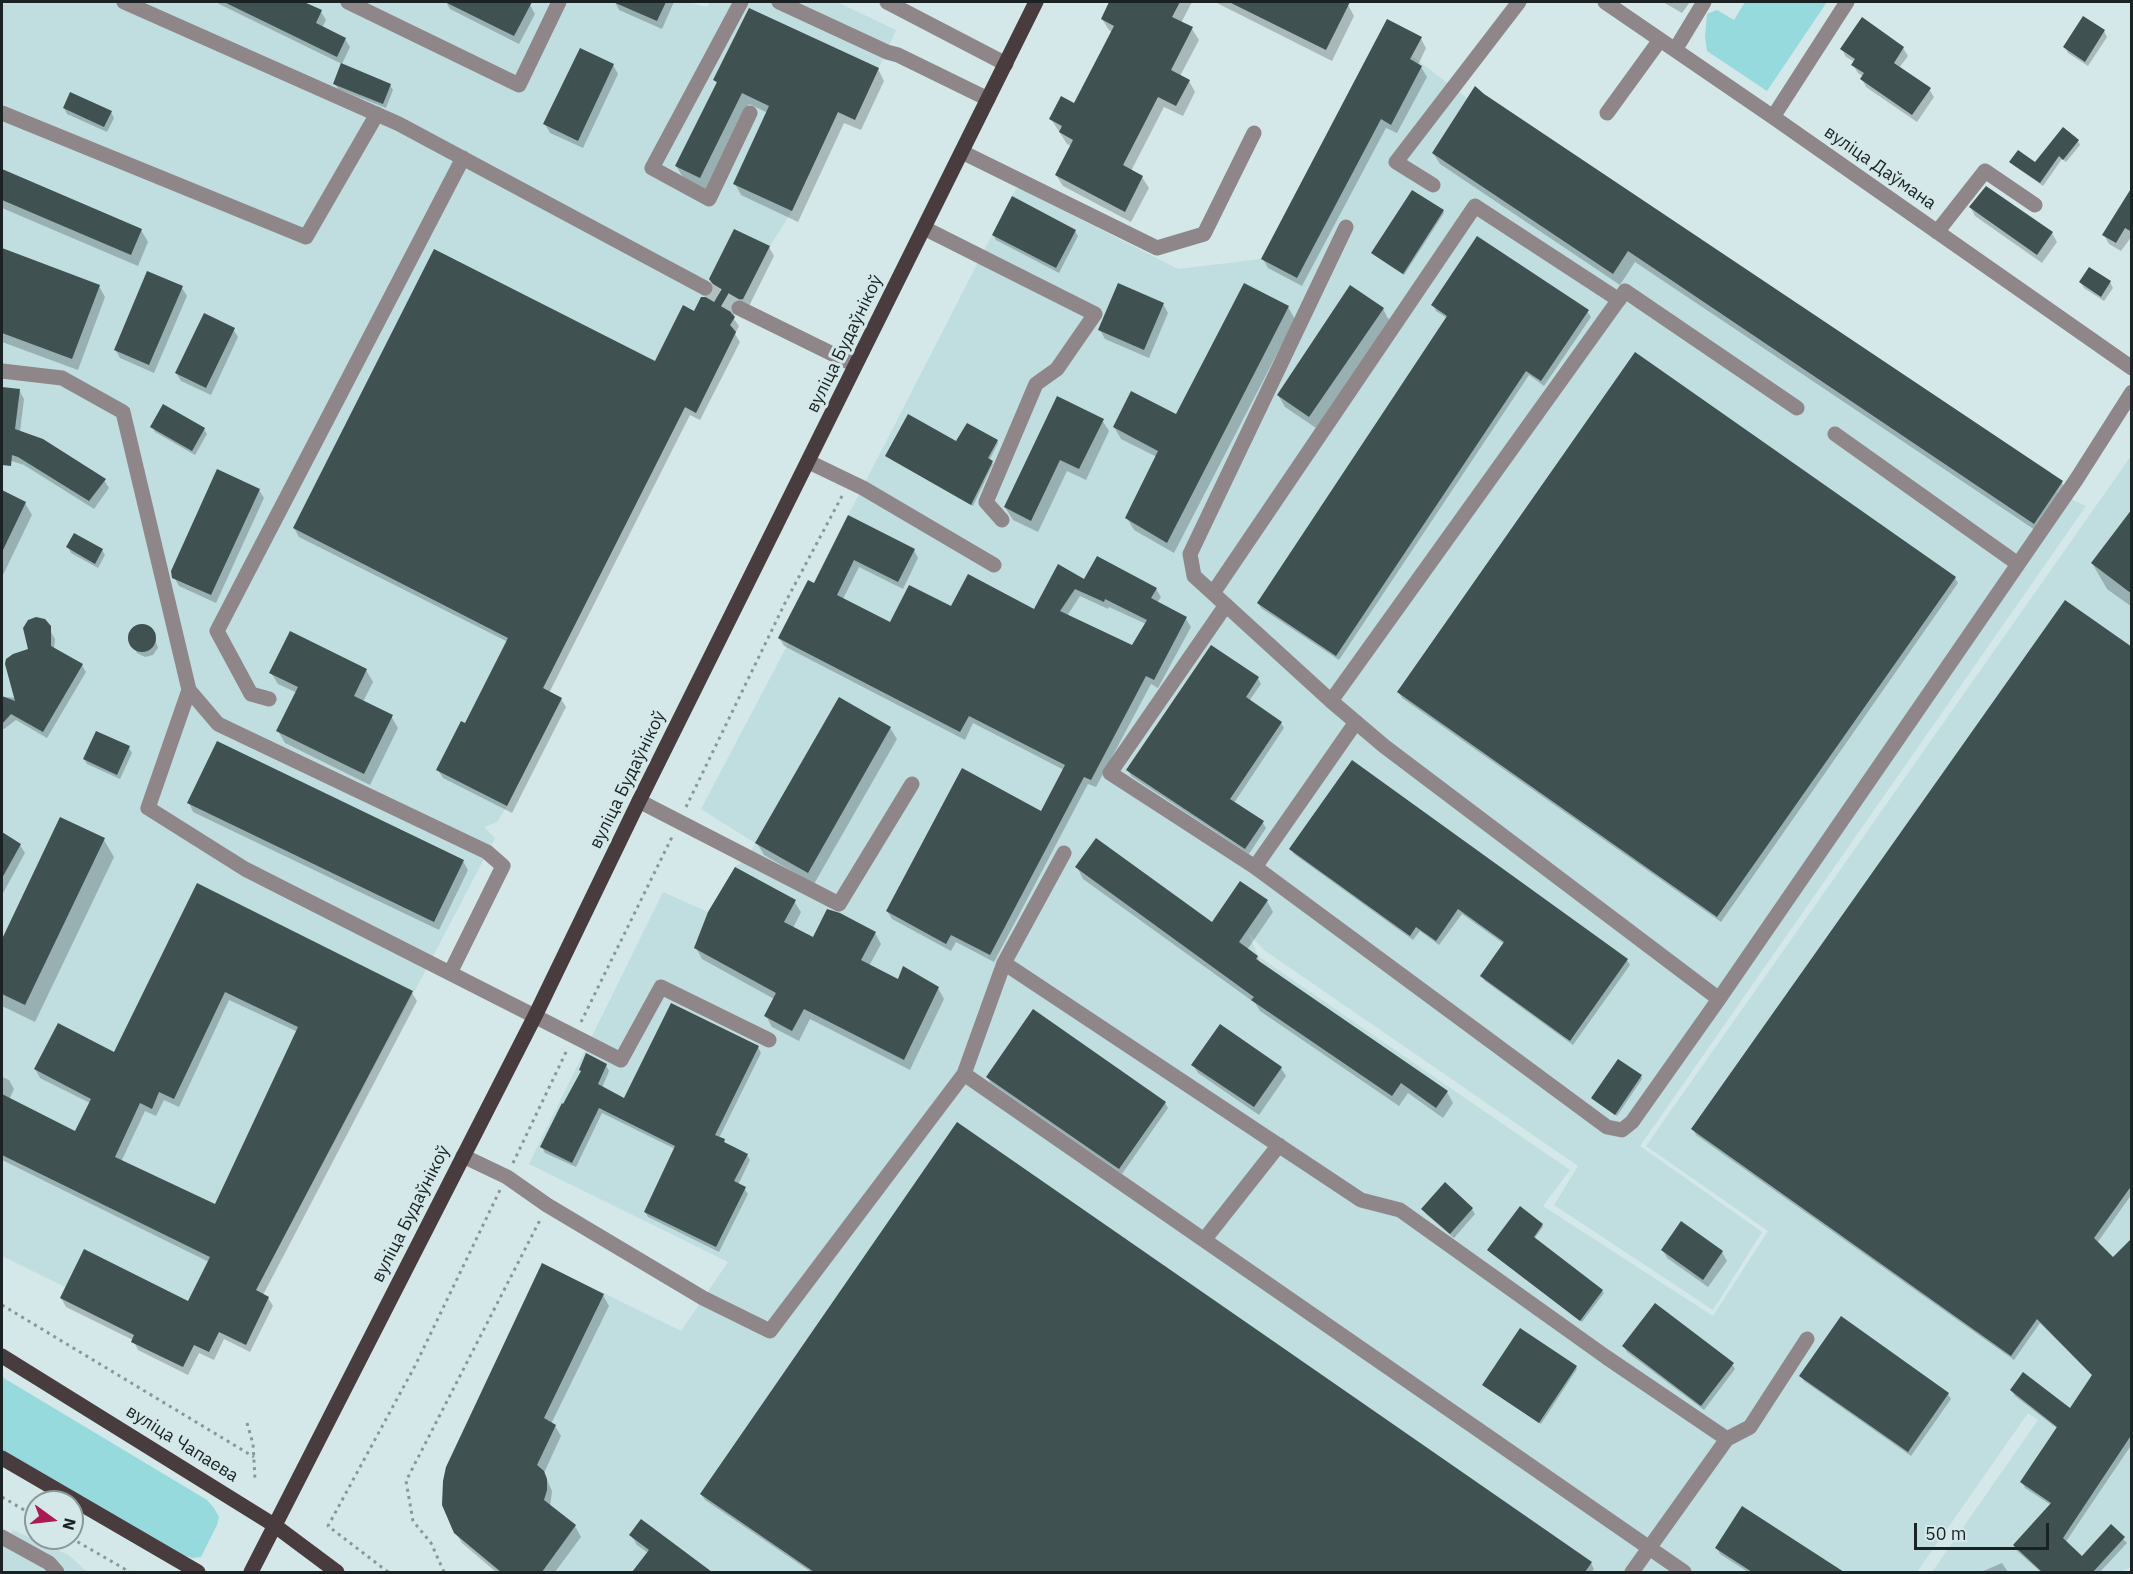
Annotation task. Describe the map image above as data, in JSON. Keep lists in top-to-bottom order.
{
  "streets": {
    "main road": ["вуліца Будаўнікоў", "вуліца Чапаева"],
    "street": ["вуліца Даўмана"]
  },
  "crossings": [
    ["вуліца Будаўнікоў", "вуліца Чапаева"]
  ],
  "scale_bar": "50 m",
  "north": "right"
}
